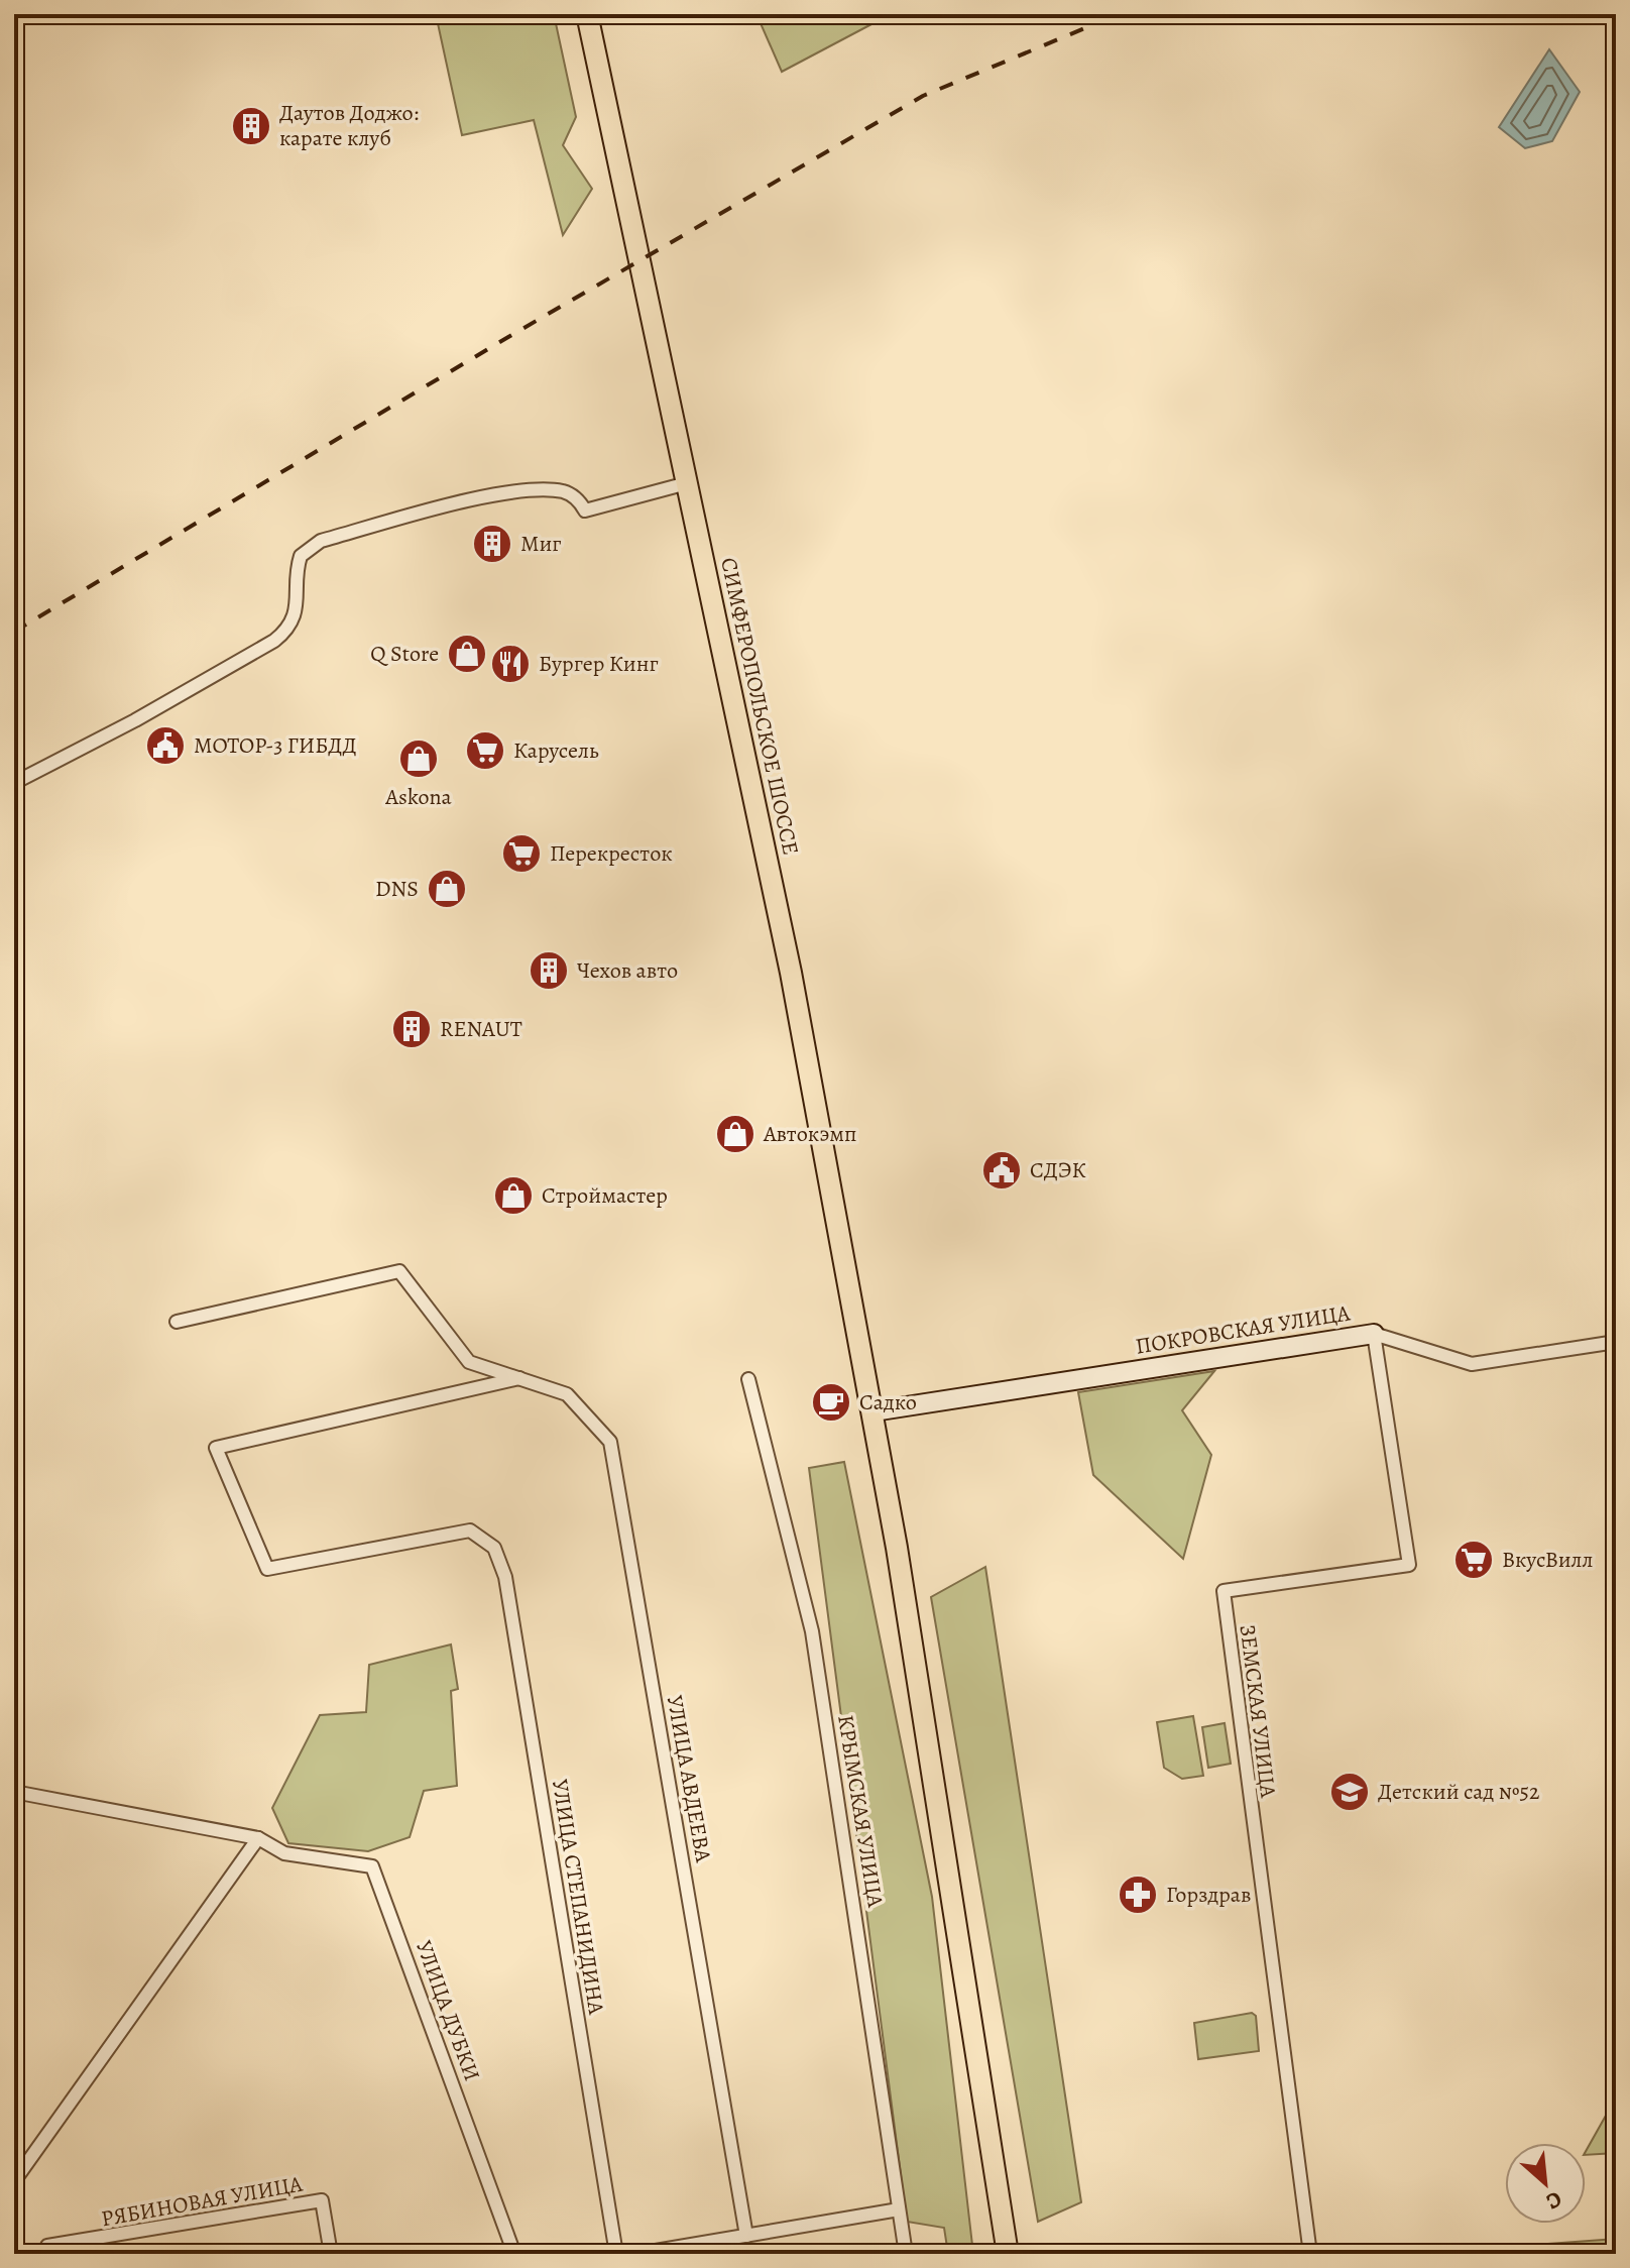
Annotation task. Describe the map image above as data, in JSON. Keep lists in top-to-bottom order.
{
  "streets": {
    "main road": ["СИМФЕРОПОЛЬСКОЕ ШОССЕ"],
    "street": [
      "ПОКРОВСКАЯ УЛИЦА",
      "ЗЕМСКАЯ УЛИЦА",
      "УЛИЦА АВДЕЕВА",
      "КРЫМСКАЯ УЛИЦА",
      "УЛИЦА СТЕПАНИДИНА",
      "УЛИЦА ДУБКИ",
      "РЯБИНОВАЯ УЛИЦА"
    ]
  },
  "crossings": [
    ["СИМФЕРОПОЛЬСКОЕ ШОССЕ", "ПОКРОВСКАЯ УЛИЦА"],
    ["ПОКРОВСКАЯ УЛИЦА", "ЗЕМСКАЯ УЛИЦА"],
    ["УЛИЦА АВДЕЕВА", "УЛИЦА СТЕПАНИДИНА"]
  ],
  "places": {
    "building": [
      "Даутов Доджо: карате клуб",
      "Миг",
      "Чехов авто",
      "RENAUT"
    ],
    "shop": [
      "Q Store",
      "Askona",
      "DNS",
      "Автокэмп",
      "Строймастер"
    ],
    "restaurant": ["Бургер Кинг"],
    "public building": ["МОТОР-3 ГИБДД", "СДЭК"],
    "supermarket": ["Карусель", "Перекресток", "ВкусВилл"],
    "cafe": ["Садко"],
    "school or university": ["Детский сад №52"],
    "pharmacy": ["Горздрав"]
  },
  "north": "bottom right"
}
